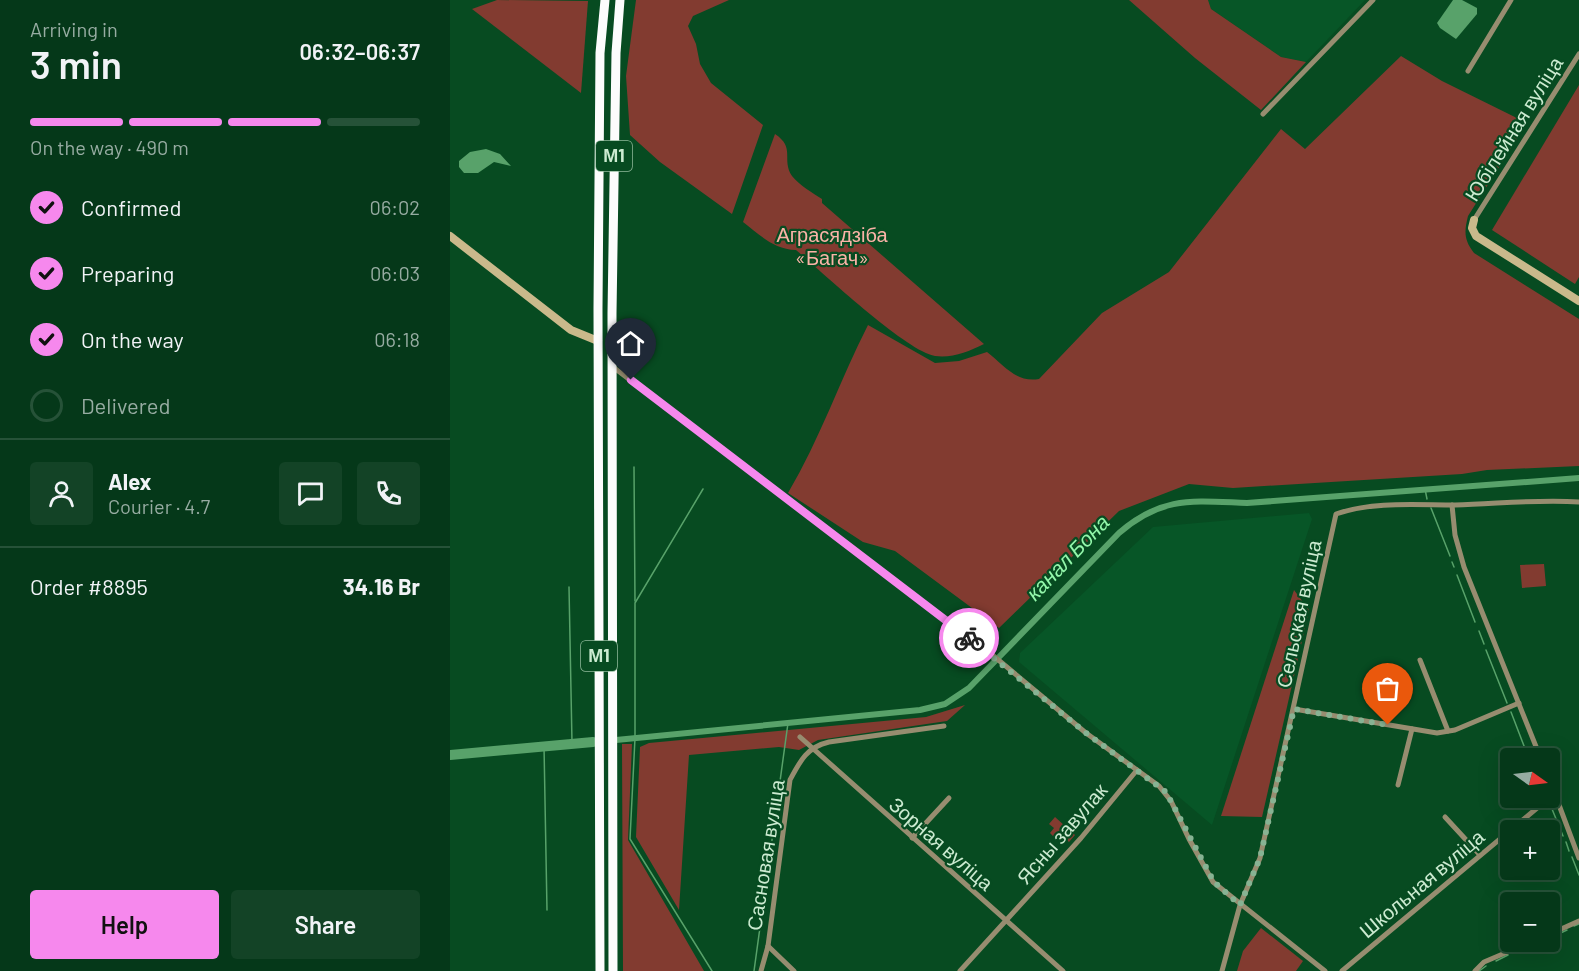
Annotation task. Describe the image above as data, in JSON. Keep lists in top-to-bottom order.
{
  "streets": {
    "highway": ["М1"],
    "street": [
      "Юбілейная вуліца",
      "Сельская вуліца",
      "Ясны завулак",
      "Зорная вуліца",
      "Сасновая вуліца",
      "Школьная вуліца"
    ]
  },
  "crossings": [
    ["Ясны завулак", "Зорная вуліца"],
    ["Зорная вуліца", "Сасновая вуліца"]
  ],
  "water": ["канал Бона"],
  "parks": ["Аграсядзіба «Багач»"],
  "north": "right",
  "page": {
    "heading": ["3 min", "Arriving in", "06:32–06:37"],
    "panel": [
      "Alex",
      "Courier · 4.7",
      "Order #8895",
      "34.16 Br"
    ],
    "bar": "On the way · 490 m",
    "list": [
      ["Confirmed", "06:02"],
      ["Preparing", "06:03"],
      ["On the way", "06:18"],
      "Delivered"
    ],
    "map_buttons": ["+", "−"],
    "buttons": ["Help", "Share"]
  }
}
